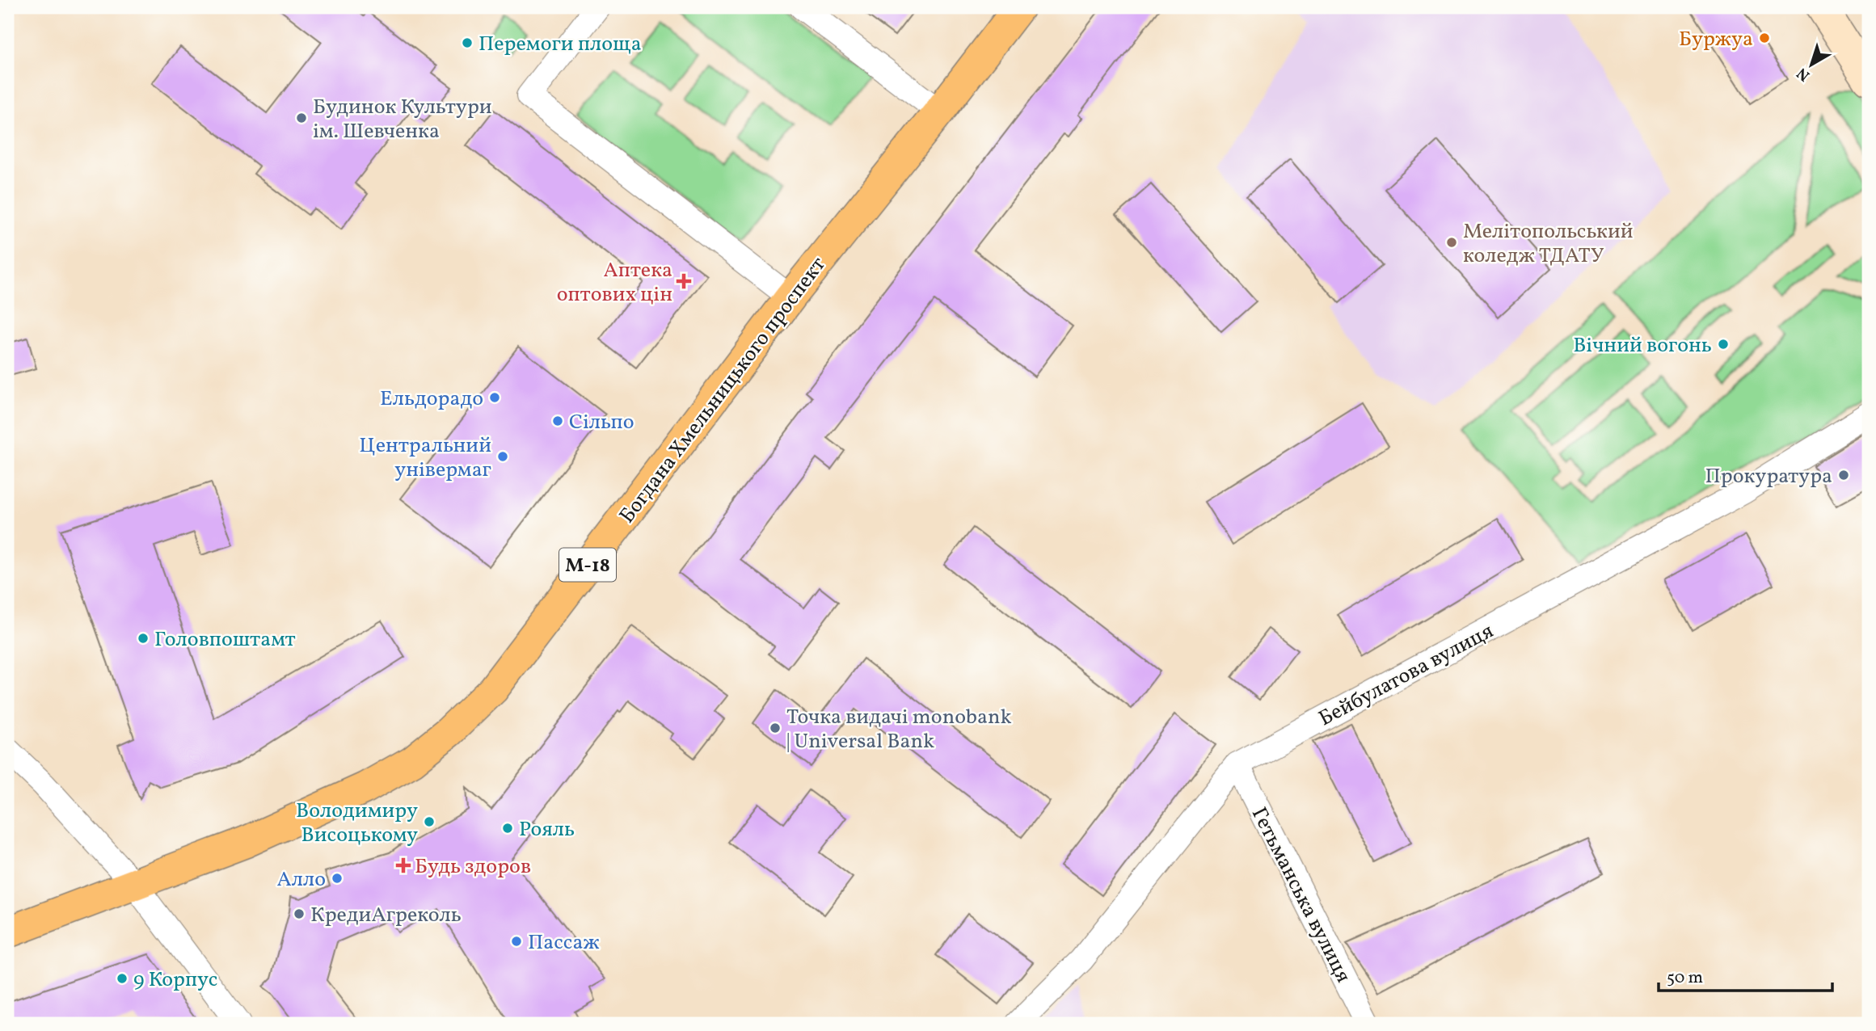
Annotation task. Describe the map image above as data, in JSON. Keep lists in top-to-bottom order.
{
  "streets": {
    "highway": ["Богдана Хмельницького проспект", "М-18"],
    "street": ["Бейбулатова вулиця", "Гетьманська вулиця"]
  },
  "crossings": [
    ["Бейбулатова вулиця", "Гетьманська вулиця"]
  ],
  "places": {
    "other": [
      "Буржуа",
      "Перемоги площа",
      "Будинок Культури ім. Шевченка",
      "Мелітопольський коледж ТДАТУ",
      "Вічний вогонь",
      "Ельдорадо",
      "Сільпо",
      "Центральний універмаг",
      "Прокуратура",
      "Головпоштамт",
      "Точка видачі monobank | Universal Bank",
      "Володимиру Висоцькому",
      "Рояль",
      "Алло",
      "КредиАгреколь",
      "Пассаж",
      "9 Корпус"
    ],
    "health": ["Аптека оптових цін", "Будь здоров"]
  },
  "scale_bar": "50 m",
  "north": "bottom left"
}
